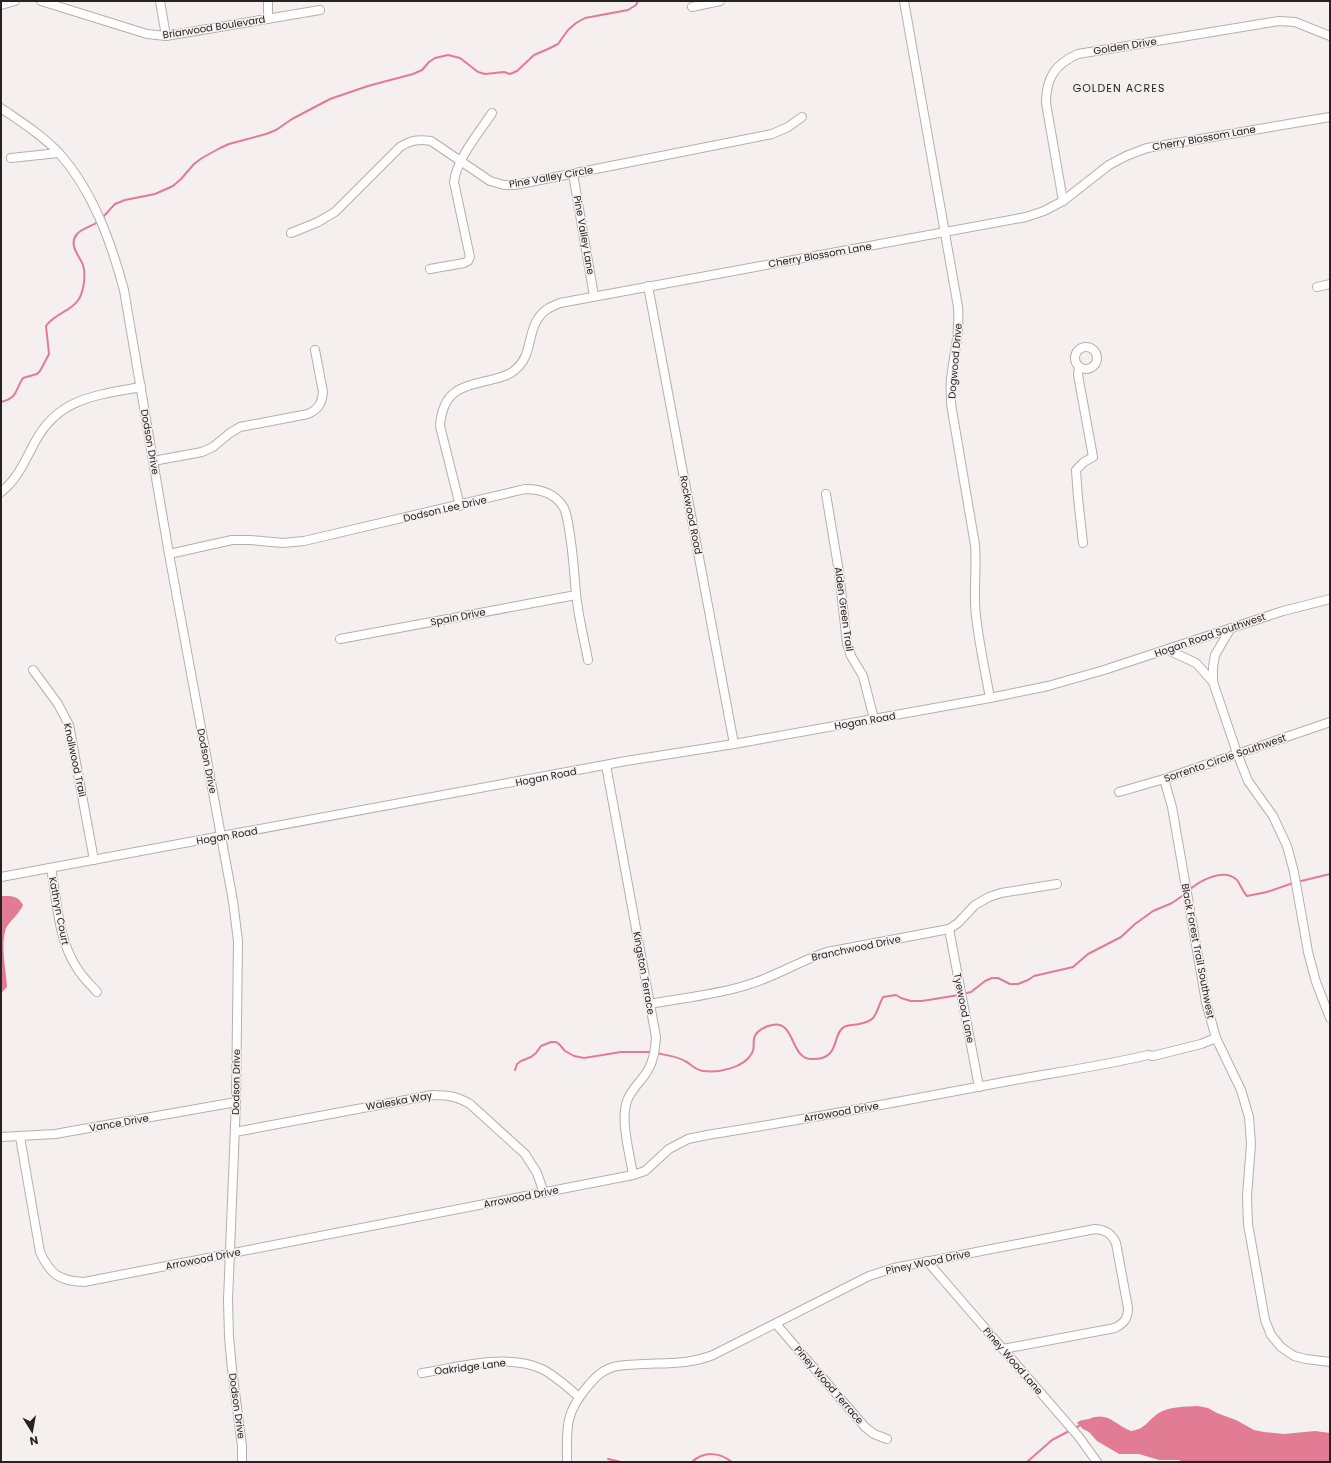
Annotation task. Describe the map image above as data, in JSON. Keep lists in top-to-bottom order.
{
  "streets": {
    "street": [
      "Briarwood Boulevard",
      "Golden Drive",
      "Cherry Blossom Lane",
      "Pine Valley Circle",
      "Pine Valley Lane",
      "Dogwood Drive",
      "Dodson Drive",
      "Dodson Lee Drive",
      "Rockwood Road",
      "Alden Green Trail",
      "Spain Drive",
      "Hogan Road Southwest",
      "Hogan Road",
      "Sorrento Circle Southwest",
      "Knollwood Trail",
      "Kathryn Court",
      "Branchwood Drive",
      "Black Forest Trail Southwest",
      "Kingston Terrace",
      "Tyewood Lane",
      "Waleska Way",
      "Arrowood Drive",
      "Vance Drive",
      "Piney Wood Drive",
      "Piney Wood Lane",
      "Oakridge Lane",
      "Piney Wood Terrace"
    ]
  },
  "crossings": [
    ["Golden Drive", "Cherry Blossom Lane"],
    ["Cherry Blossom Lane", "Pine Valley Lane"],
    ["Cherry Blossom Lane", "Dogwood Drive"],
    ["Cherry Blossom Lane", "Dodson Lee Drive"],
    ["Cherry Blossom Lane", "Rockwood Road"],
    ["Pine Valley Circle", "Pine Valley Lane"],
    ["Dogwood Drive", "Hogan Road"],
    ["Dodson Drive", "Dodson Lee Drive"],
    ["Dodson Drive", "Hogan Road"],
    ["Dodson Drive", "Waleska Way"],
    ["Dodson Drive", "Arrowood Drive"],
    ["Dodson Drive", "Vance Drive"],
    ["Dodson Lee Drive", "Spain Drive"],
    ["Rockwood Road", "Hogan Road"],
    ["Alden Green Trail", "Hogan Road"],
    ["Hogan Road Southwest", "Hogan Road"],
    ["Hogan Road", "Knollwood Trail"],
    ["Hogan Road", "Kathryn Court"],
    ["Hogan Road", "Kingston Terrace"],
    ["Sorrento Circle Southwest", "Black Forest Trail Southwest"],
    ["Branchwood Drive", "Kingston Terrace"],
    ["Branchwood Drive", "Tyewood Lane"],
    ["Black Forest Trail Southwest", "Arrowood Drive"],
    ["Kingston Terrace", "Arrowood Drive"],
    ["Tyewood Lane", "Arrowood Drive"],
    ["Waleska Way", "Arrowood Drive"],
    ["Arrowood Drive", "Vance Drive"],
    ["Piney Wood Drive", "Piney Wood Lane"],
    ["Piney Wood Drive", "Oakridge Lane"],
    ["Piney Wood Drive", "Piney Wood Terrace"]
  ],
  "districts": ["GOLDEN ACRES"],
  "north": "bottom"
}
